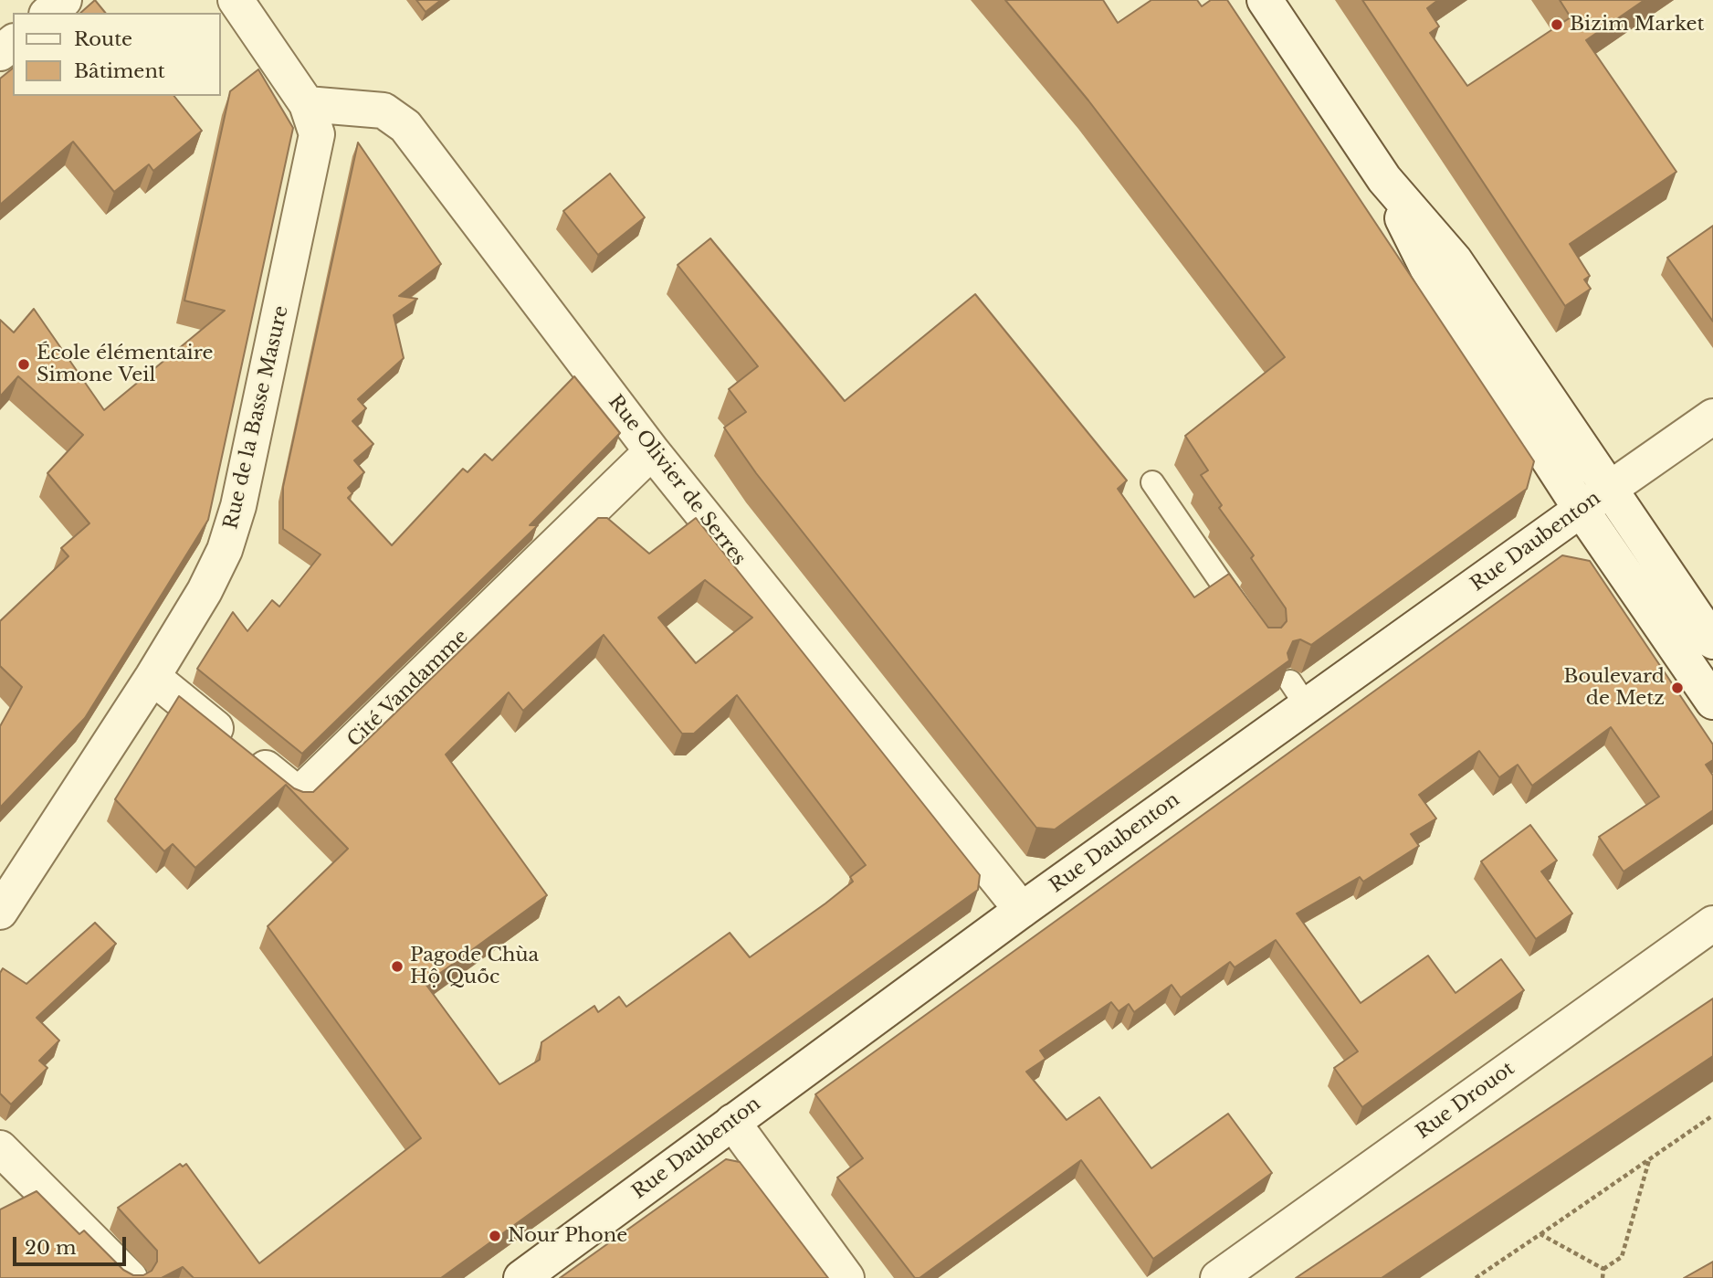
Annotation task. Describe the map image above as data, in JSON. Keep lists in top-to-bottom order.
{
  "streets": {
    "street": [
      "Rue de la Basse Masure",
      "Rue Olivier de Serres",
      "Rue Daubenton",
      "Cité Vandamme",
      "Rue Drouot"
    ]
  },
  "crossings": [
    ["Rue de la Basse Masure", "Rue Olivier de Serres"],
    ["Rue de la Basse Masure", "Cité Vandamme"],
    ["Rue Olivier de Serres", "Rue Daubenton"],
    ["Rue Olivier de Serres", "Cité Vandamme"]
  ],
  "places": [
    "Bizim Market",
    "École élémentaire Simone Veil",
    "Boulevard de Metz",
    "Pagode Chùa Hộ Quốc",
    "Nour Phone"
  ],
  "legend": ["Route", "Bâtiment"],
  "scale_bar": "20 m"
}
